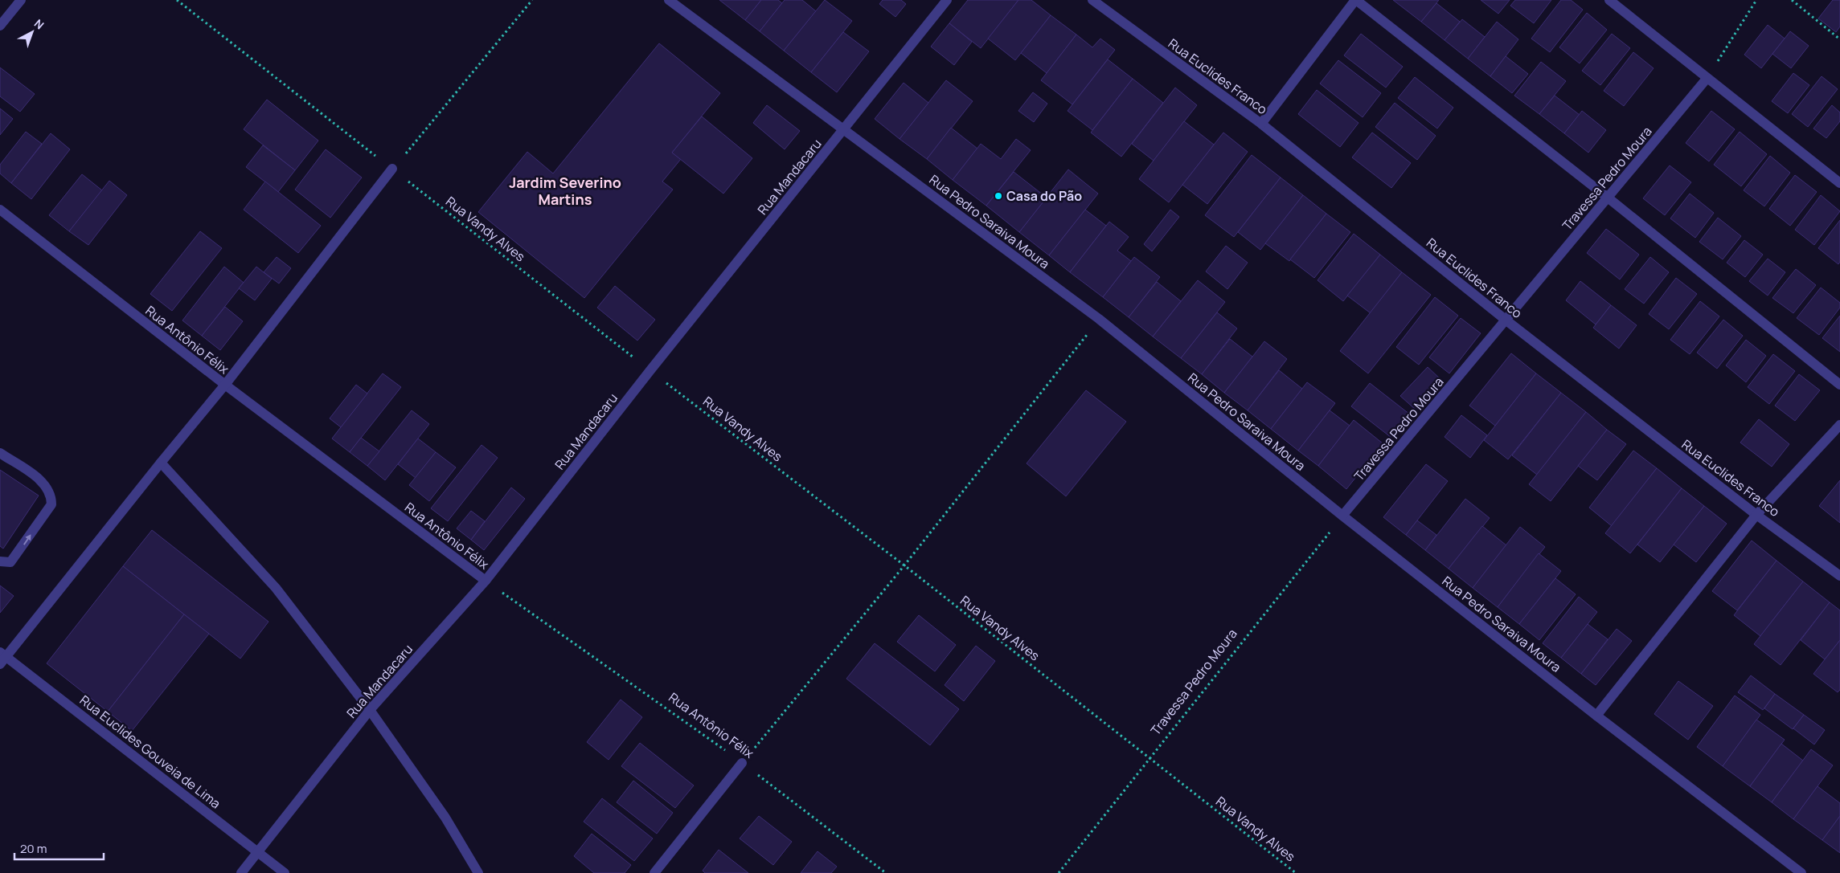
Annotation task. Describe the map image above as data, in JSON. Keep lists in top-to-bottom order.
{
  "streets": {
    "street": [
      "Rua Euclides Franco",
      "Rua Mandacaru",
      "Travessa Pedro Moura",
      "Rua Pedro Saraiva Moura",
      "Rua Antônio Félix",
      "Rua Euclides Gouveia de Lima"
    ],
    "path": ["Rua Vandy Alves"]
  },
  "crossings": [
    ["Rua Euclides Franco", "Travessa Pedro Moura"],
    ["Rua Mandacaru", "Rua Pedro Saraiva Moura"],
    ["Rua Mandacaru", "Rua Vandy Alves"],
    ["Rua Mandacaru", "Rua Antônio Félix"],
    ["Rua Mandacaru", "Rua Euclides Gouveia de Lima"],
    ["Travessa Pedro Moura", "Rua Pedro Saraiva Moura"],
    ["Travessa Pedro Moura", "Rua Vandy Alves"]
  ],
  "districts": ["Jardim Severino Martins"],
  "places": ["Casa do Pão"],
  "scale_bar": "20 m",
  "north": "top right"
}
